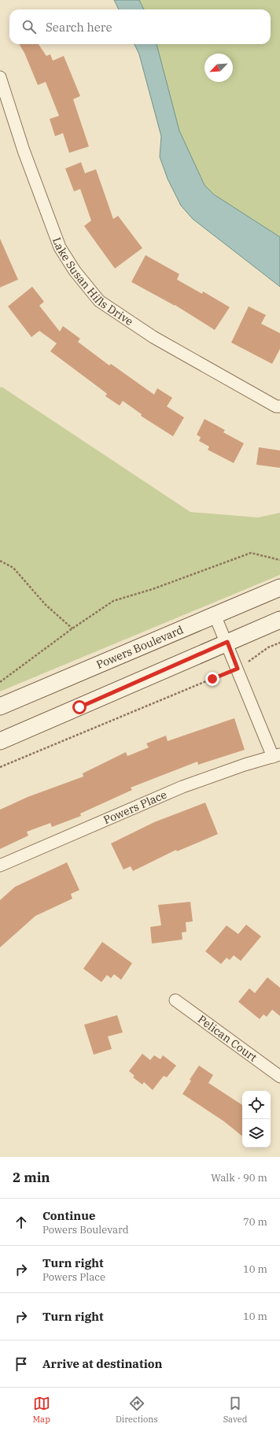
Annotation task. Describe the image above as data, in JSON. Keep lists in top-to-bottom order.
{
  "streets": {
    "main road": ["Powers Boulevard"],
    "street": ["Lake Susan Hills Drive", "Powers Place", "Pelican Court"]
  },
  "crossings": [
    ["Powers Boulevard", "Powers Place"]
  ],
  "north": "bottom left",
  "page": {
    "search": "Search here",
    "heading": ["2 min", "Walk · 90 m"],
    "list": [
      ["Continue", "Powers Boulevard", "70 m"],
      ["Turn right", "Powers Place", "10 m"],
      ["Turn right", "10 m"],
      "Arrive at destination"
    ],
    "nav": ["Map", "Directions", "Saved"]
  }
}
